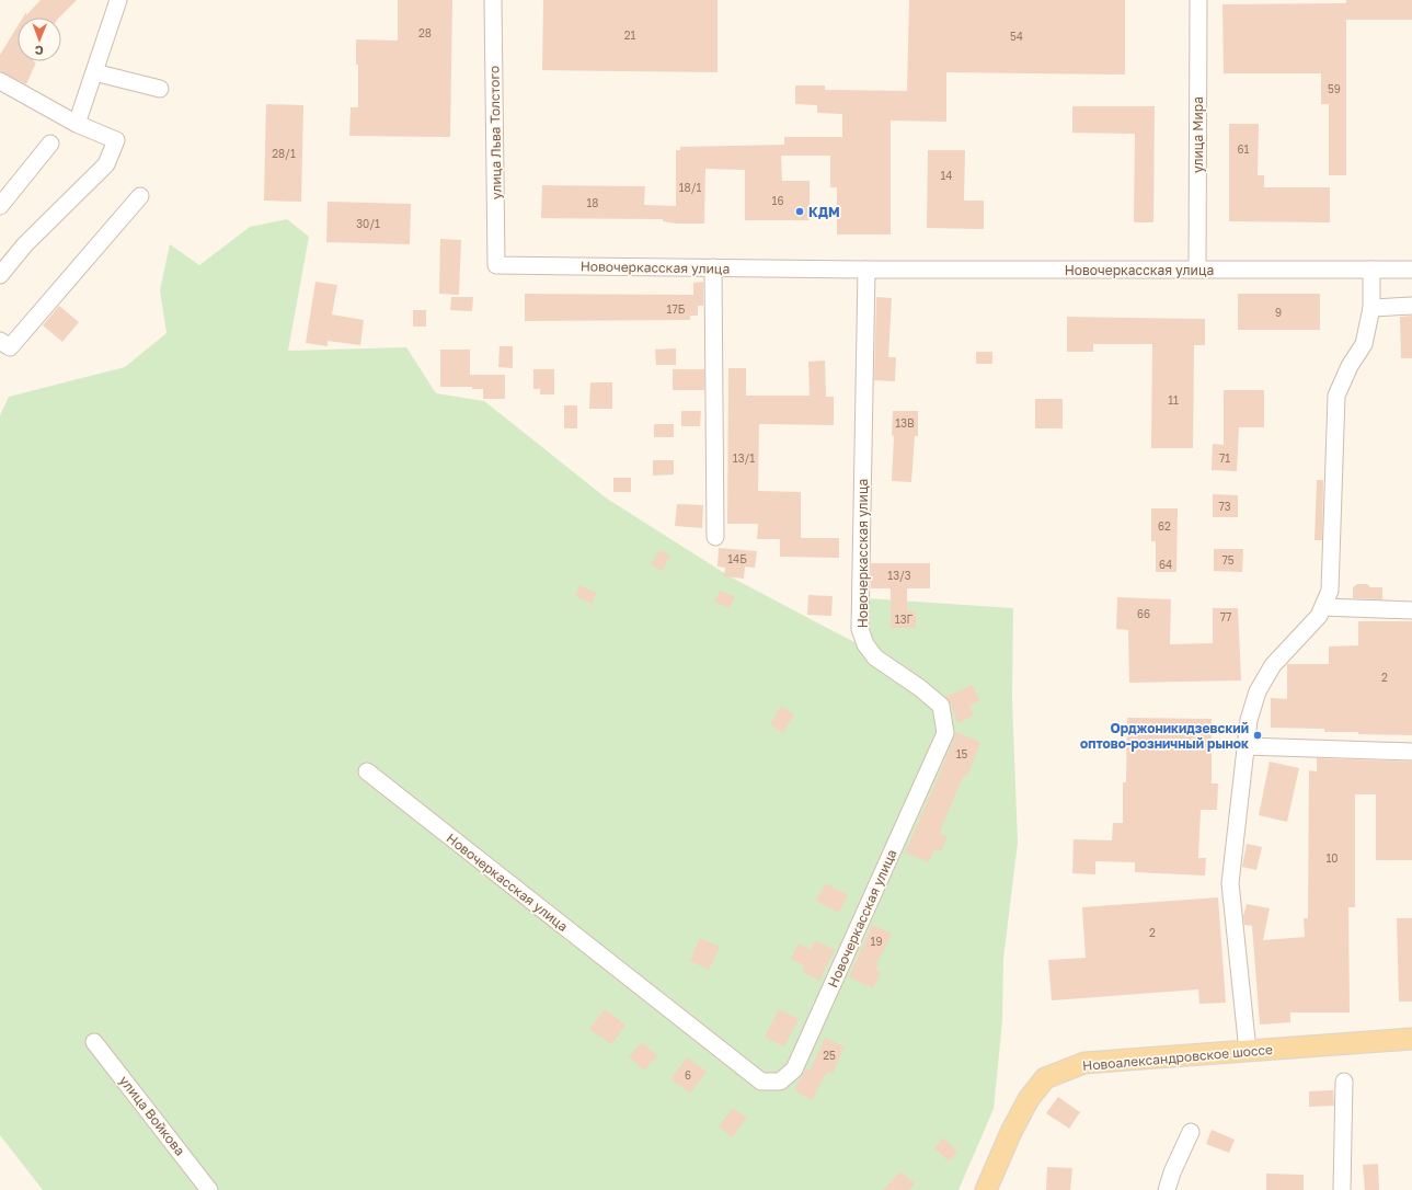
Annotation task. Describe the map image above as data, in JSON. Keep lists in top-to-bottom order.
{
  "streets": {
    "main road": ["Новоалександровское шоссе"],
    "street": [
      "улица Льва Толстого",
      "улица Мира",
      "Новочеркасская улица",
      "улица Войкова"
    ]
  },
  "crossings": [
    ["улица Льва Толстого", "Новочеркасская улица"],
    ["улица Мира", "Новочеркасская улица"]
  ],
  "places": ["КДМ", "Орджоникидзевский оптово-розничный рынок"],
  "house_numbers": [
    "28",
    "21",
    "54",
    "59",
    "61",
    "28/1",
    "14",
    "18/1",
    "16",
    "18",
    "30/1",
    "17Б",
    "9",
    "11",
    "13В",
    "13/1",
    "71",
    "73",
    "62",
    "14Б",
    "75",
    "64",
    "13/3",
    "66",
    "77",
    "13Г",
    "2",
    "15",
    "10",
    "2",
    "19",
    "25",
    "6"
  ],
  "north": "bottom"
}
